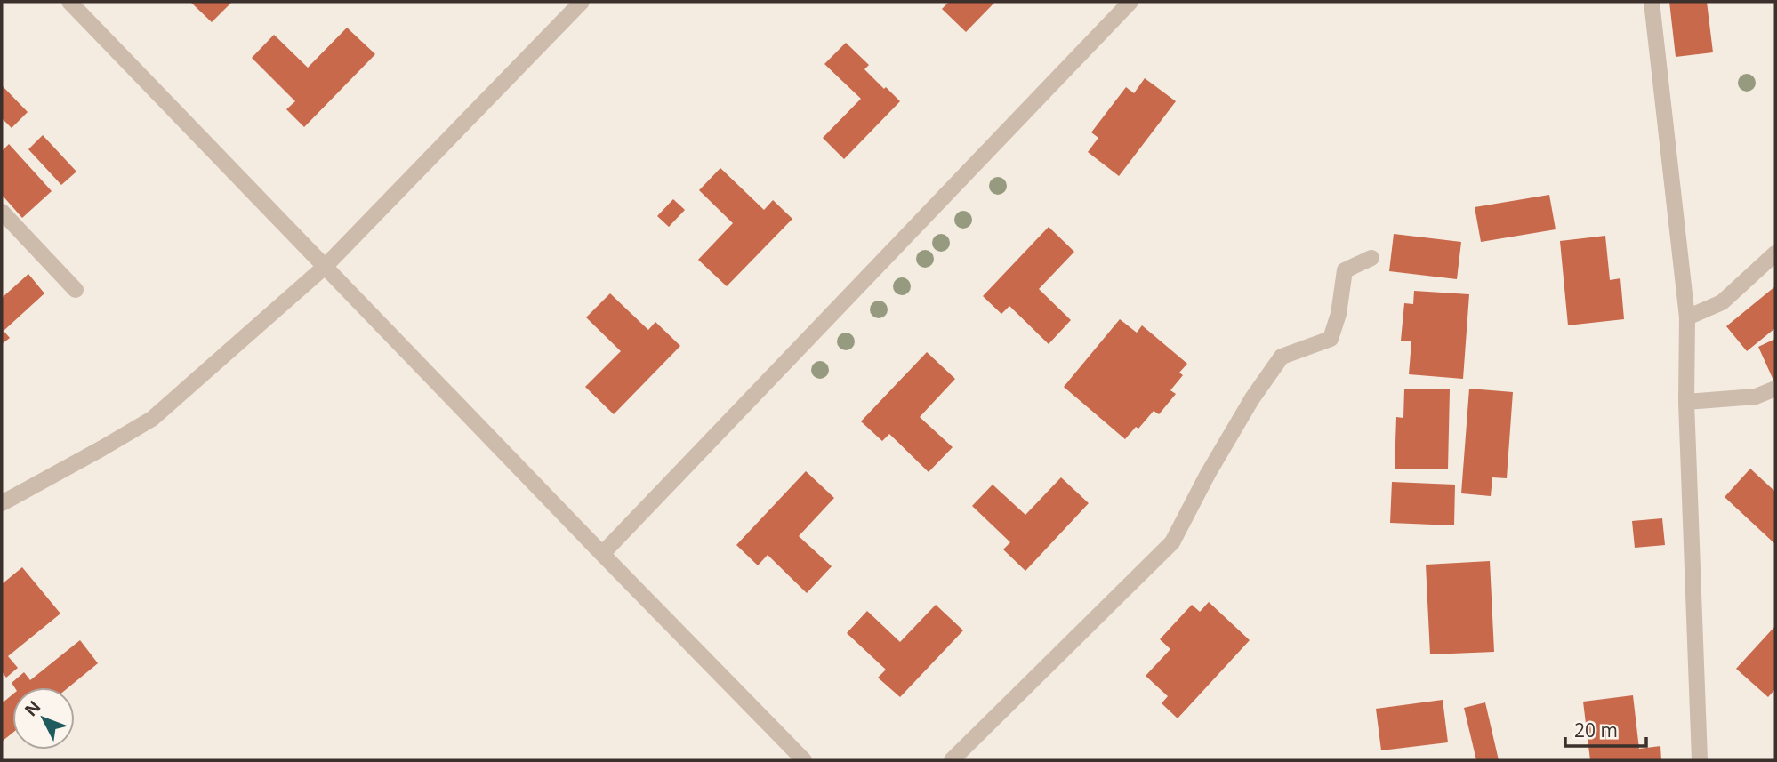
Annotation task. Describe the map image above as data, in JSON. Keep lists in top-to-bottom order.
{
  "scale_bar": "20 m",
  "north": "top left"
}
